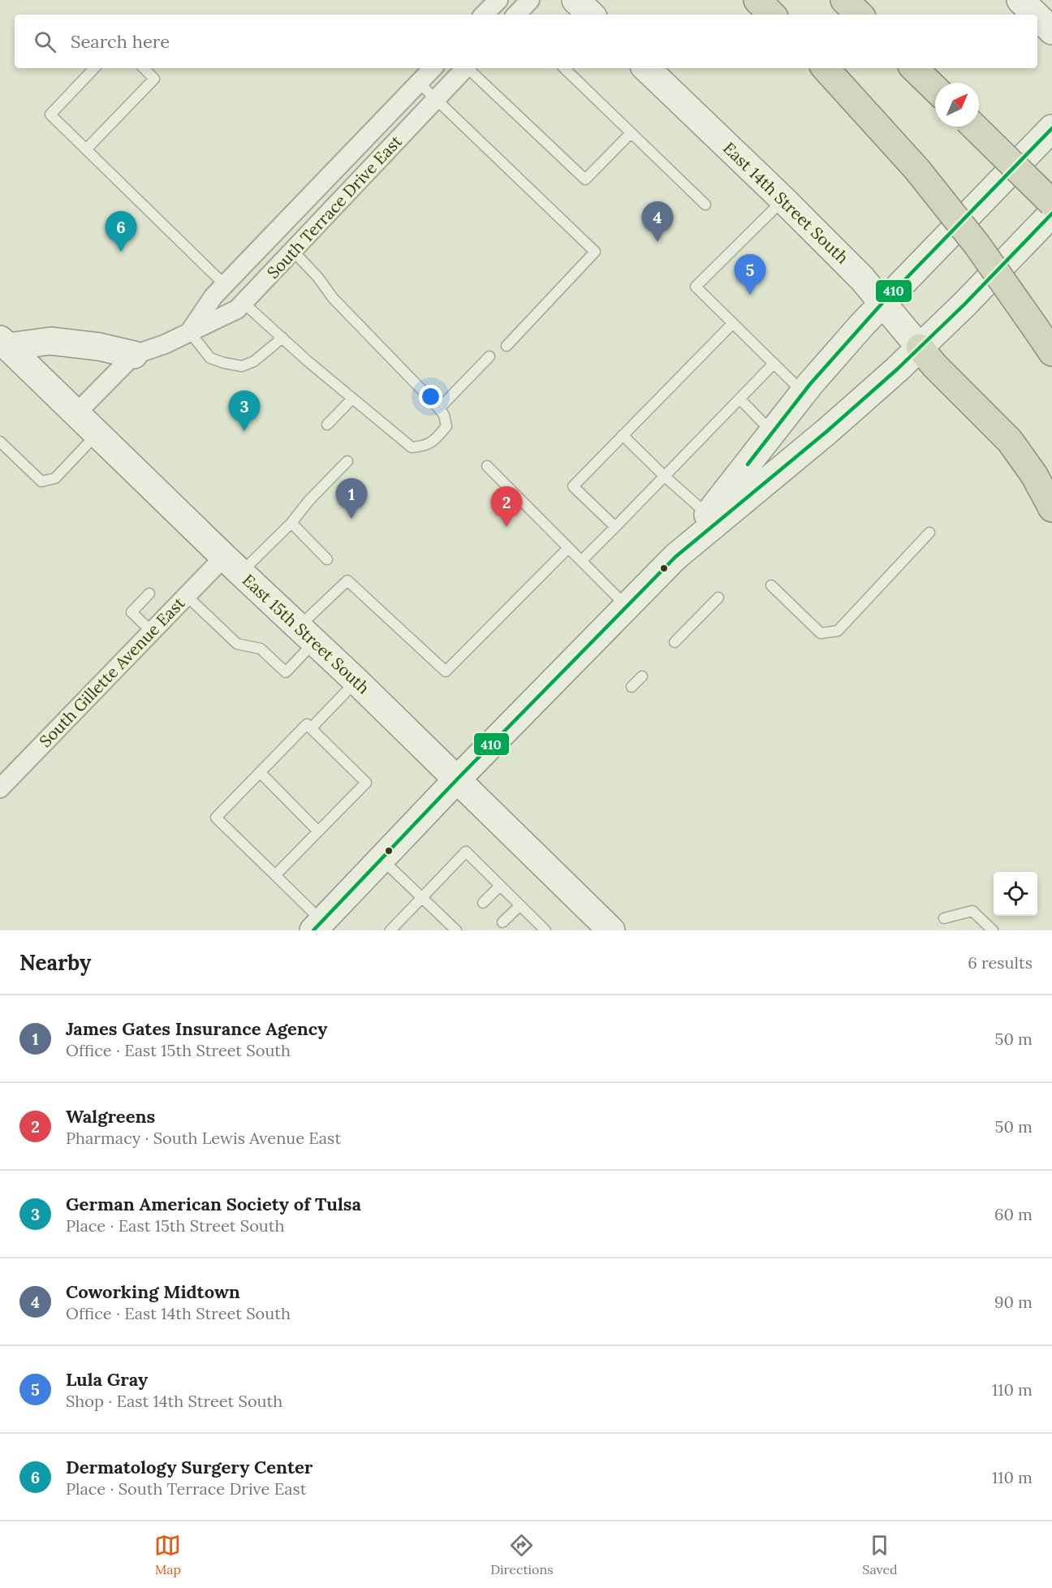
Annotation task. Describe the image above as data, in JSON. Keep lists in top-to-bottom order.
{
  "streets": {
    "street": [
      "East 14th Street South",
      "South Terrace Drive East",
      "East 15th Street South",
      "South Gillette Avenue East"
    ]
  },
  "crossings": [
    ["South Terrace Drive East", "East 15th Street South"],
    ["East 15th Street South", "South Gillette Avenue East"]
  ],
  "lines": ["transit line 410"],
  "north": "top right",
  "page": {
    "search": "Search here",
    "pins": [
      "4",
      "6",
      "5",
      "3",
      "1",
      "2"
    ],
    "heading": ["Nearby", "6 results"],
    "list": [
      {
        "mark": "1",
        "name": "James Gates Insurance Agency",
        "note": "Office · East 15th Street South",
        "value": "50 m"
      },
      {
        "mark": "2",
        "name": "Walgreens",
        "note": "Pharmacy · South Lewis Avenue East",
        "value": "50 m"
      },
      {
        "mark": "3",
        "name": "German American Society of Tulsa",
        "note": "Place · East 15th Street South",
        "value": "60 m"
      },
      {
        "mark": "4",
        "name": "Coworking Midtown",
        "note": "Office · East 14th Street South",
        "value": "90 m"
      },
      {
        "mark": "5",
        "name": "Lula Gray",
        "note": "Shop · East 14th Street South",
        "value": "110 m"
      },
      {
        "mark": "6",
        "name": "Dermatology Surgery Center",
        "note": "Place · South Terrace Drive East",
        "value": "110 m"
      }
    ],
    "nav": ["Map", "Directions", "Saved"]
  }
}
